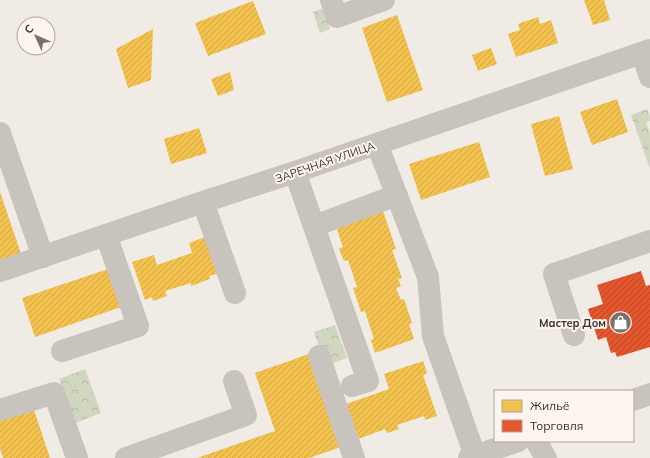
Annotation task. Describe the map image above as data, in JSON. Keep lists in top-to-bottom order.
{
  "streets": {
    "street": ["ЗАРЕЧНАЯ УЛИЦА"]
  },
  "places": {
    "shop": ["Мастер Дом"]
  },
  "legend": ["Жильё", "Торговля"],
  "north": "top left"
}
